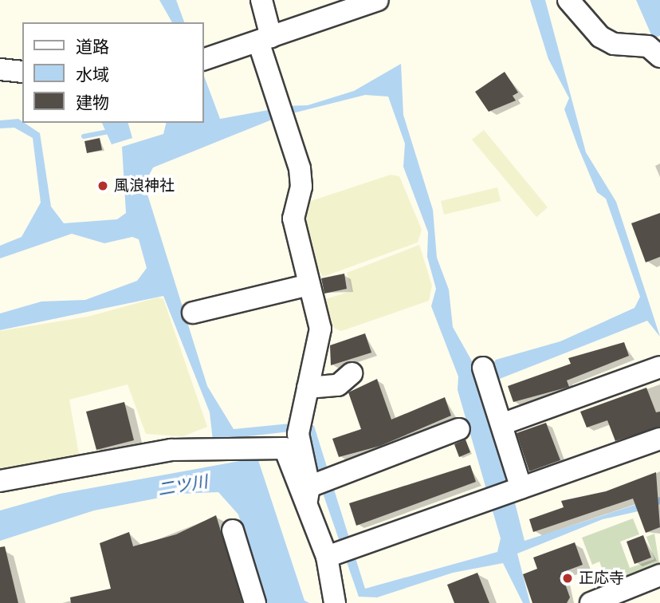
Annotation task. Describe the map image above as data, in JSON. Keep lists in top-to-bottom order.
{
  "water": ["二ツ川"],
  "places": ["風浪神社", "正応寺"],
  "legend": ["道路", "水域", "建物"]
}
